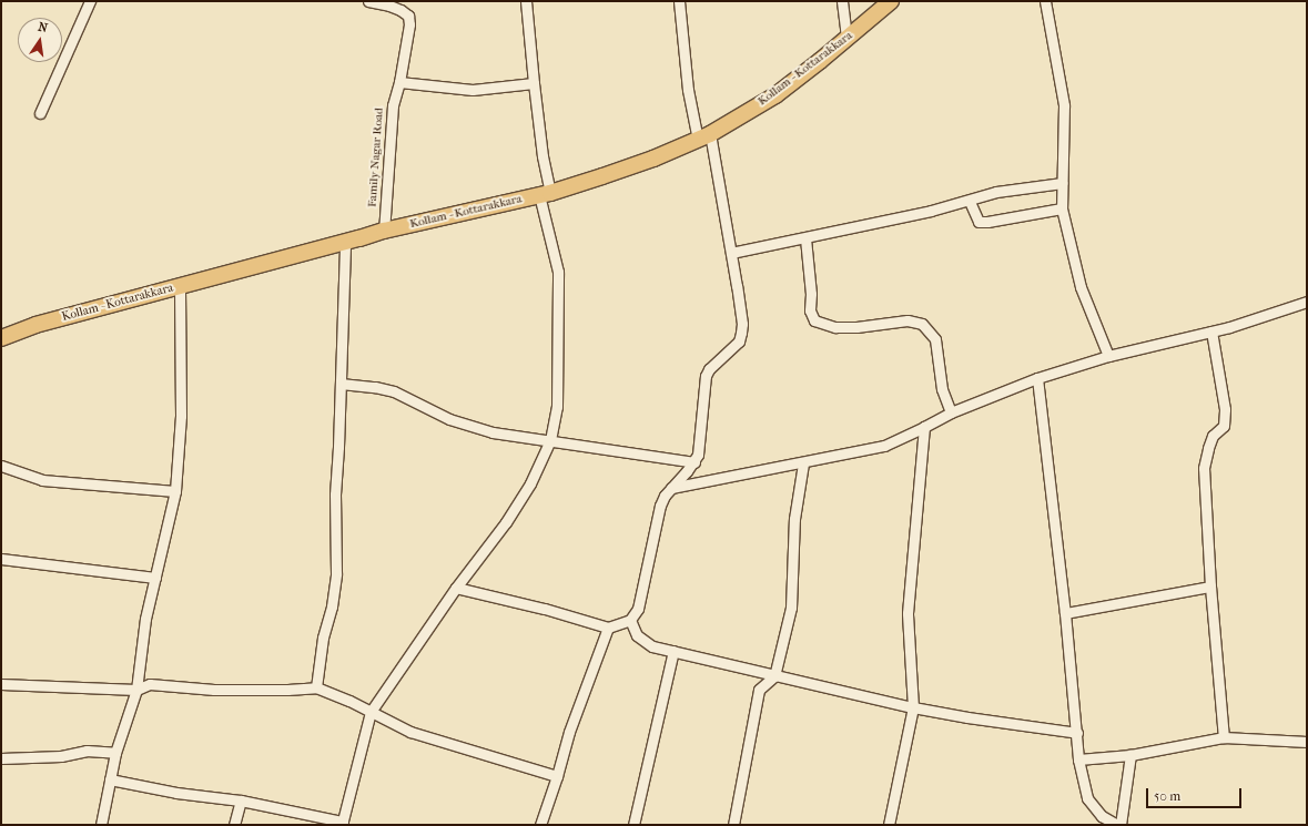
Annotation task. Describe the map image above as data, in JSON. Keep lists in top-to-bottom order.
{
  "streets": {
    "main road": ["Kollam - Kottarakkara"],
    "street": ["Family Nagar Road"]
  },
  "crossings": [
    ["Kollam - Kottarakkara", "Family Nagar Road"]
  ],
  "scale_bar": "50 m",
  "north": "top"
}
